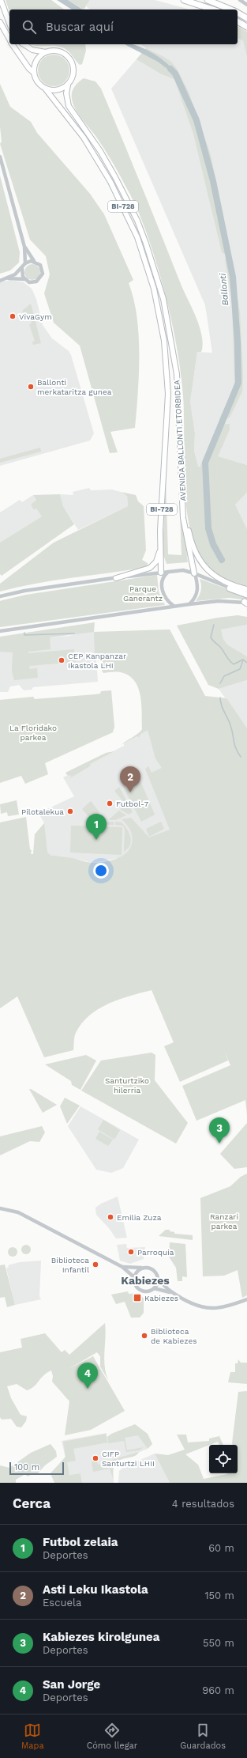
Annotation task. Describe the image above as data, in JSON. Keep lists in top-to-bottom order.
{
  "streets": {
    "main road": ["BI-728", "AVENIDA BALLONTI ETORBIDEA"]
  },
  "crossings": [
    ["BI-728", "AVENIDA BALLONTI ETORBIDEA"]
  ],
  "districts": ["Kabiezes"],
  "water": ["Ballonti"],
  "parks": [
    "Parque Ganerantz",
    "La Floridako parkea",
    "Santurtziko hilerria",
    "Ranzari parkea"
  ],
  "places": {
    "other": [
      "VivaGym",
      "Ballonti merkataritza gunea",
      "CEP Kanpanzar Ikastola LHI",
      "Futbol-7",
      "Pilotalekua",
      "Emilia Zuza",
      "Parroquia",
      "Biblioteca Infantil",
      "Biblioteca de Kabiezes",
      "CIFP Santurtzi LHII"
    ],
    "transit": ["Kabiezes"]
  },
  "scale_bar": "100 m",
  "page": {
    "search": "Buscar aquí",
    "pins": [
      "2",
      "1",
      "3",
      "4"
    ],
    "scale": "100 m",
    "heading": ["Cerca", "4 resultados"],
    "list": [
      {
        "mark": "1",
        "name": "Futbol zelaia",
        "note": "Deportes",
        "value": "60 m"
      },
      {
        "mark": "2",
        "name": "Asti Leku Ikastola",
        "note": "Escuela",
        "value": "150 m"
      },
      {
        "mark": "3",
        "name": "Kabiezes kirolgunea",
        "note": "Deportes",
        "value": "550 m"
      },
      {
        "mark": "4",
        "name": "San Jorge",
        "note": "Deportes",
        "value": "960 m"
      }
    ],
    "nav": ["Mapa", "Cómo llegar", "Guardados"]
  }
}
